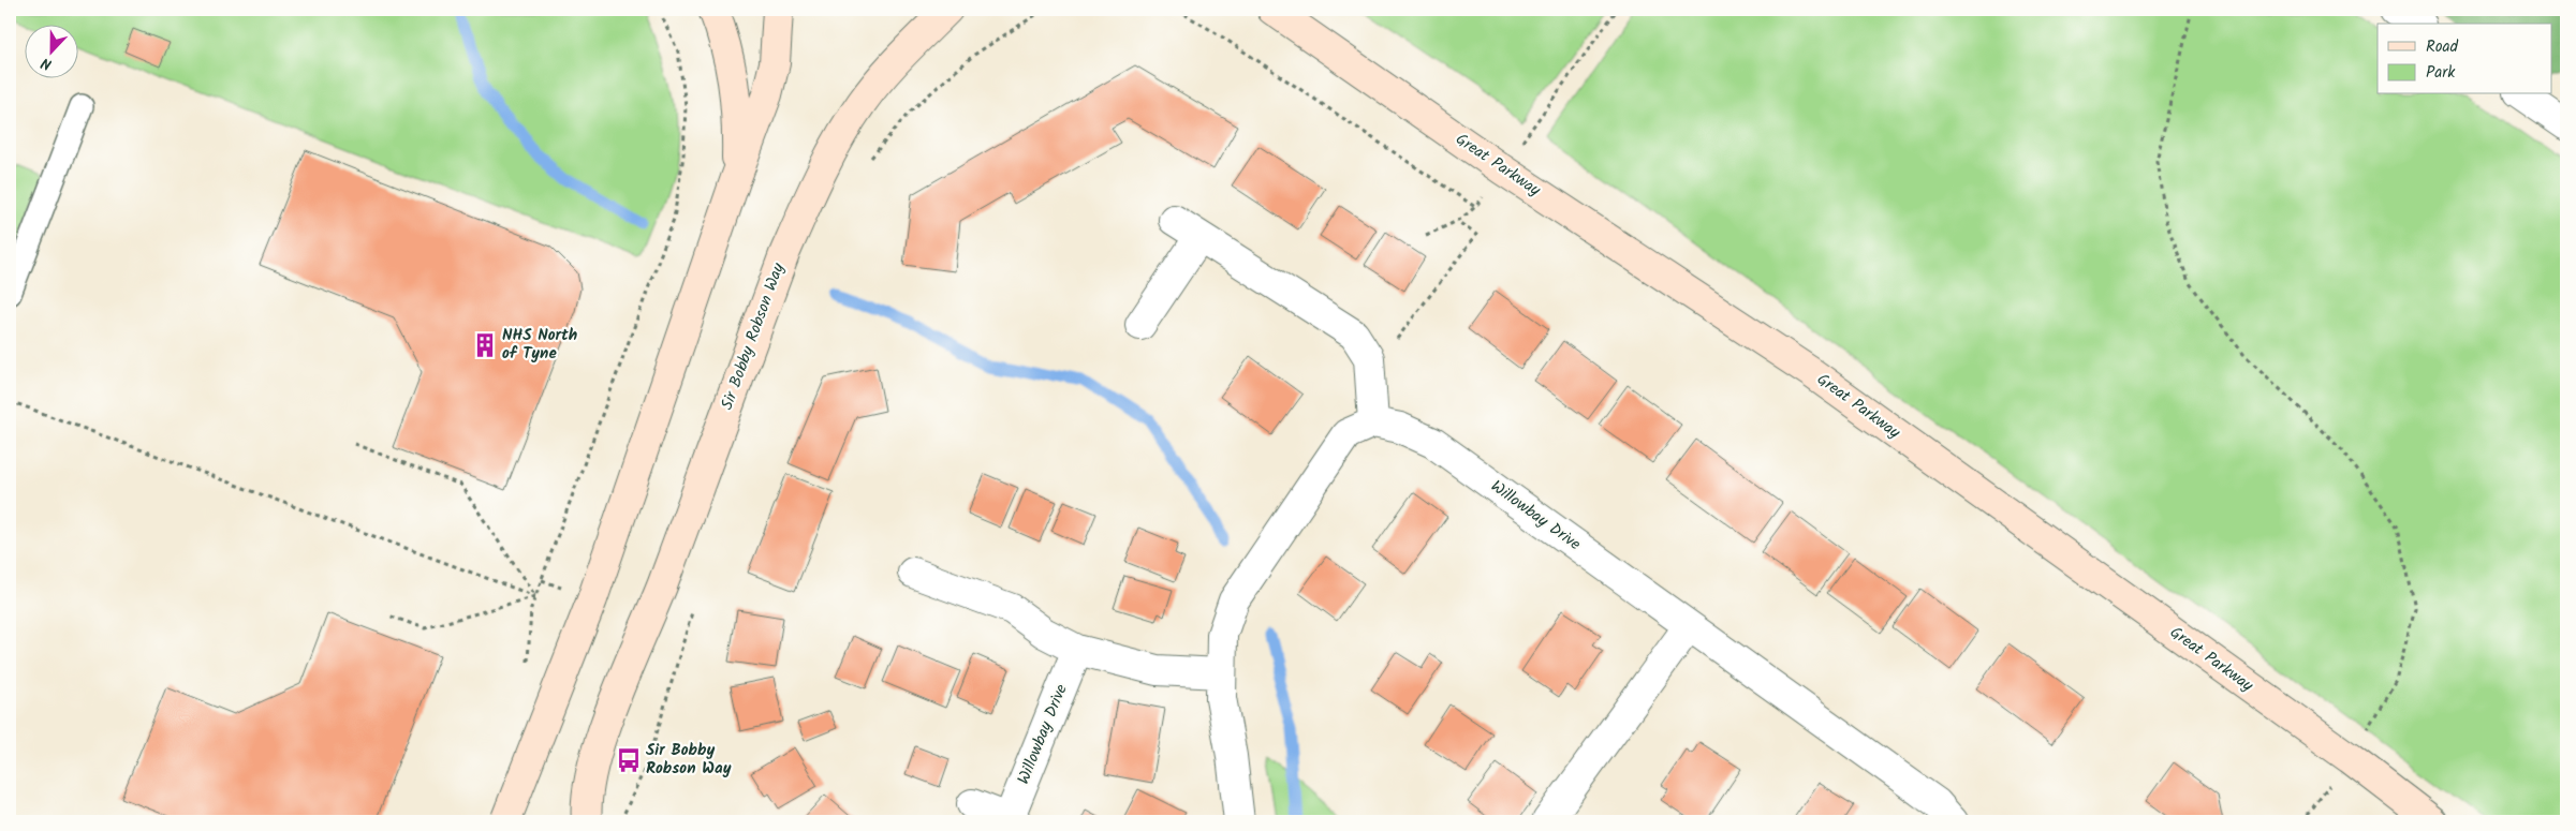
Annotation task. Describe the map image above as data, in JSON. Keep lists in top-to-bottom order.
{
  "streets": {
    "street": ["Great Parkway", "Sir Bobby Robson Way", "Willowbay Drive"]
  },
  "places": {
    "building": ["NHS North of Tyne"],
    "bus stop": ["Sir Bobby Robson Way"]
  },
  "legend": ["Road", "Park"],
  "north": "bottom"
}
